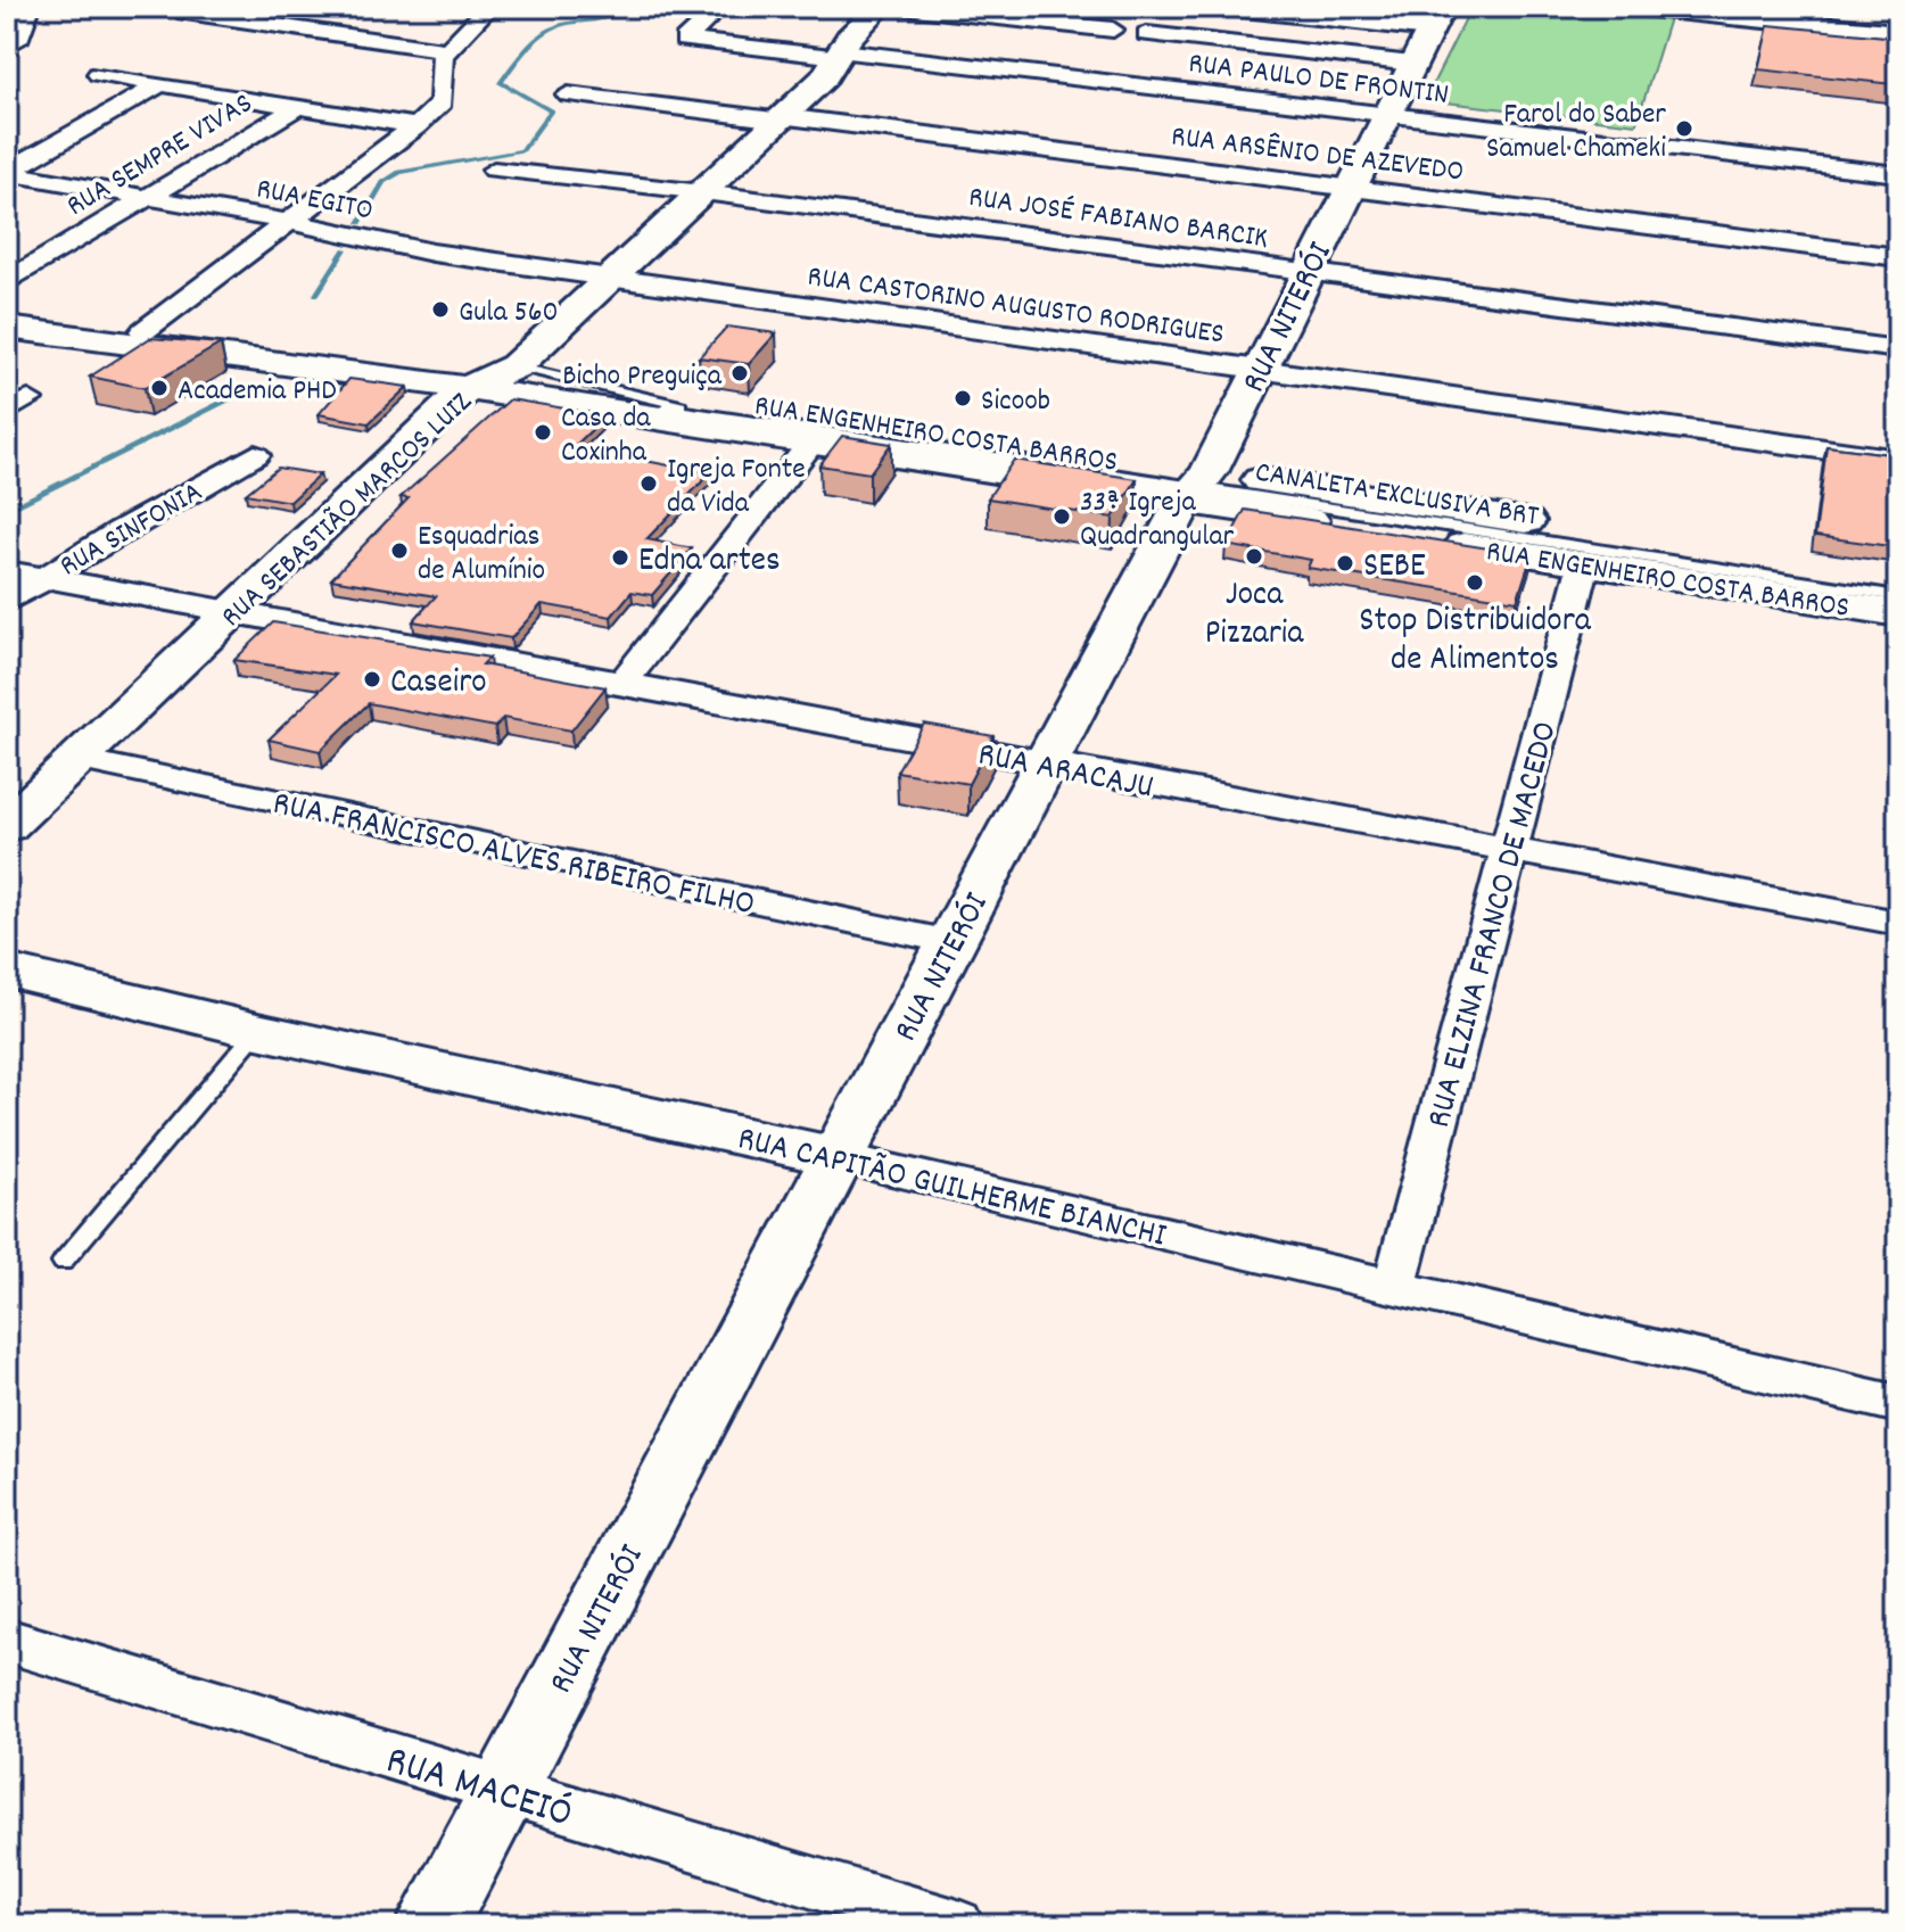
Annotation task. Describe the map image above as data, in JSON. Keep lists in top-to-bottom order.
{
  "streets": {
    "main road": [
      "RUA NITERÓI",
      "RUA ENGENHEIRO COSTA BARROS",
      "RUA SEBASTIÃO MARCOS LUIZ",
      "RUA CAPITÃO GUILHERME BIANCHI"
    ],
    "street": [
      "RUA PAULO DE FRONTIN",
      "RUA ARSÊNIO DE AZEVEDO",
      "RUA SEMPRE VIVAS",
      "RUA EGITO",
      "RUA JOSÉ FABIANO BARCIK",
      "RUA CASTORINO AUGUSTO RODRIGUES",
      "RUA SINFONIA",
      "RUA ARACAJU",
      "RUA FRANCISCO ALVES RIBEIRO FILHO",
      "RUA ELZINA FRANCO DE MACEDO",
      "RUA MACEIÓ"
    ],
    "lane": ["CANALETA EXCLUSIVA BRT"]
  },
  "crossings": [
    ["RUA PAULO DE FRONTIN", "RUA NITERÓI"],
    ["RUA PAULO DE FRONTIN", "RUA SEBASTIÃO MARCOS LUIZ"],
    ["RUA ARSÊNIO DE AZEVEDO", "RUA NITERÓI"],
    ["RUA ARSÊNIO DE AZEVEDO", "RUA SEBASTIÃO MARCOS LUIZ"],
    ["RUA SEMPRE VIVAS", "RUA EGITO"],
    ["RUA EGITO", "RUA CASTORINO AUGUSTO RODRIGUES"],
    ["RUA EGITO", "RUA SEBASTIÃO MARCOS LUIZ"],
    ["RUA JOSÉ FABIANO BARCIK", "RUA NITERÓI"],
    ["RUA JOSÉ FABIANO BARCIK", "RUA SEBASTIÃO MARCOS LUIZ"],
    ["RUA CASTORINO AUGUSTO RODRIGUES", "RUA NITERÓI"],
    ["RUA CASTORINO AUGUSTO RODRIGUES", "RUA SEBASTIÃO MARCOS LUIZ"],
    ["RUA NITERÓI", "RUA ENGENHEIRO COSTA BARROS"],
    ["RUA NITERÓI", "CANALETA EXCLUSIVA BRT"],
    ["RUA NITERÓI", "RUA ARACAJU"],
    ["RUA NITERÓI", "RUA FRANCISCO ALVES RIBEIRO FILHO"],
    ["RUA NITERÓI", "RUA CAPITÃO GUILHERME BIANCHI"],
    ["RUA NITERÓI", "RUA MACEIÓ"],
    ["RUA ENGENHEIRO COSTA BARROS", "CANALETA EXCLUSIVA BRT"],
    ["RUA ENGENHEIRO COSTA BARROS", "RUA SEBASTIÃO MARCOS LUIZ"],
    ["RUA ENGENHEIRO COSTA BARROS", "RUA ELZINA FRANCO DE MACEDO"],
    ["CANALETA EXCLUSIVA BRT", "RUA SEBASTIÃO MARCOS LUIZ"],
    ["RUA SEBASTIÃO MARCOS LUIZ", "RUA ARACAJU"],
    ["RUA SEBASTIÃO MARCOS LUIZ", "RUA FRANCISCO ALVES RIBEIRO FILHO"],
    ["RUA SINFONIA", "RUA ARACAJU"],
    ["RUA ARACAJU", "RUA ELZINA FRANCO DE MACEDO"],
    ["RUA ELZINA FRANCO DE MACEDO", "RUA CAPITÃO GUILHERME BIANCHI"]
  ],
  "places": [
    "Farol do Saber Samuel Chameki",
    "Gula 560",
    "Bicho Preguiça",
    "Academia PHD",
    "Sicoob",
    "Casa da Coxinha",
    "Igreja Fonte da Vida",
    "33ª Igreja Quadrangular",
    "Esquadrias de Alumínio",
    "Joca Pizzaria",
    "Edna artes",
    "SEBE",
    "Stop Distribuidora de Alimentos",
    "Caseiro"
  ]
}
